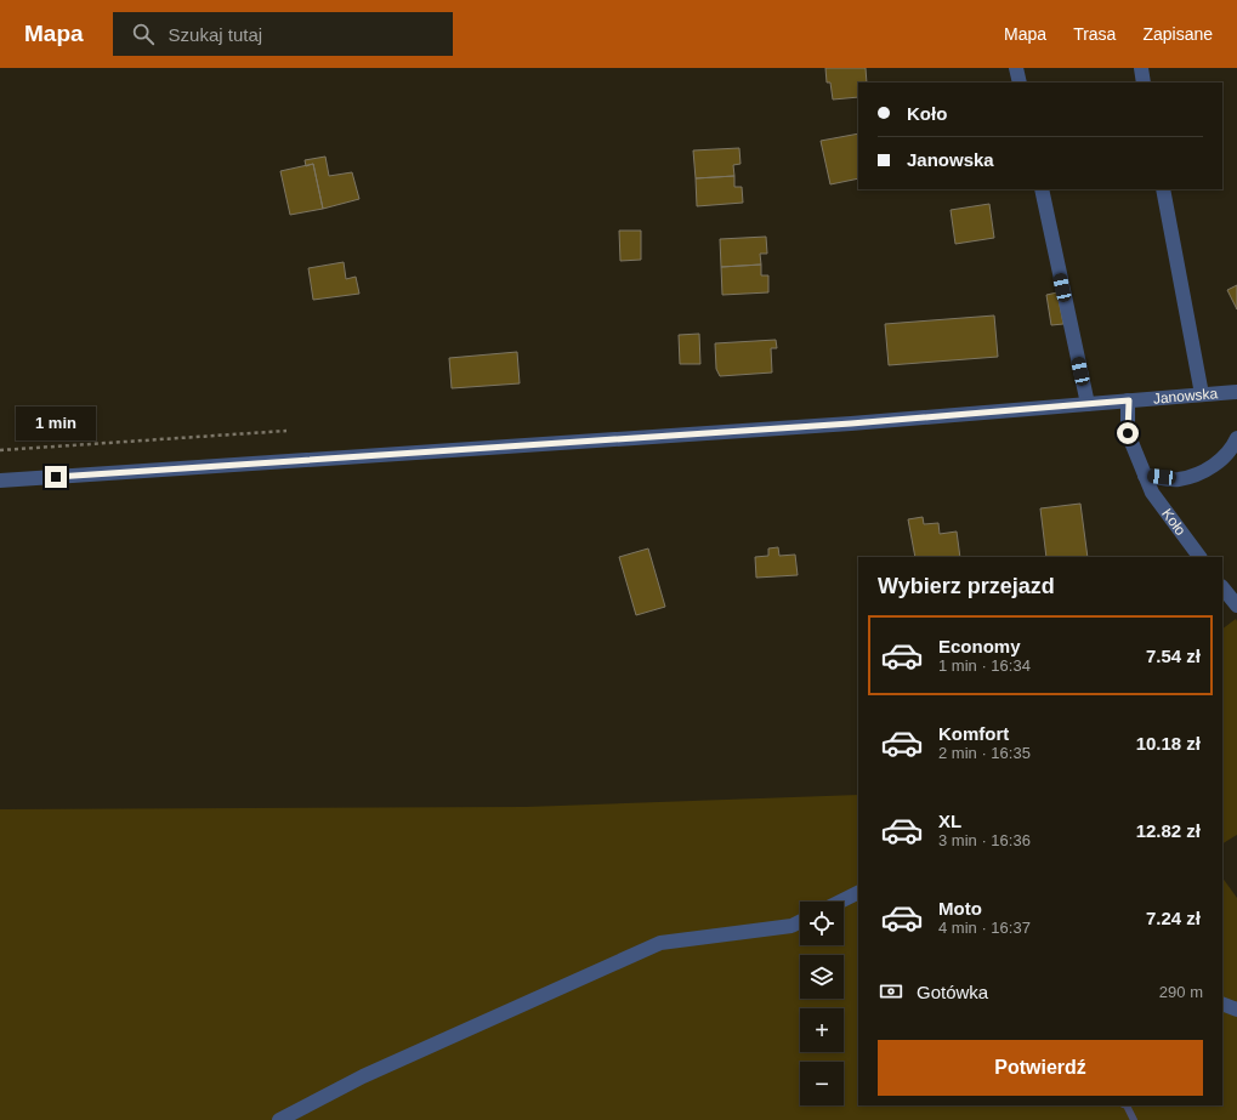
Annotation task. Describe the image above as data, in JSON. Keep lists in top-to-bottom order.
{
  "streets": {
    "street": ["Janowska", "Koło"]
  },
  "crossings": [
    ["Janowska", "Koło"]
  ],
  "page": {
    "header": "Mapa",
    "search": "Szukaj tutaj",
    "nav": ["Mapa", "Trasa", "Zapisane"],
    "banner": ["Koło", "Janowska"],
    "bubble": "1 min",
    "heading": "Wybierz przejazd",
    "list": [
      {
        "name": "Economy",
        "note": "1 min · 16:34",
        "value": "7.54 zł"
      },
      {
        "name": "Komfort",
        "note": "2 min · 16:35",
        "value": "10.18 zł"
      },
      {
        "name": "XL",
        "note": "3 min · 16:36",
        "value": "12.82 zł"
      },
      {
        "name": "Moto",
        "note": "4 min · 16:37",
        "value": "7.24 zł"
      }
    ],
    "map_buttons": ["+", "−"],
    "pay": ["Gotówka", "290 m"],
    "buttons": "Potwierdź"
  }
}
